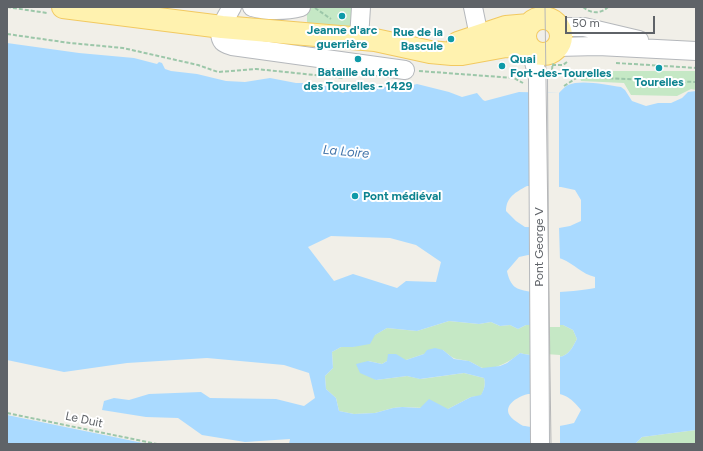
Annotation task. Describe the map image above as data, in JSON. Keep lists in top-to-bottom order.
{
  "streets": {
    "street": ["Pont George V"],
    "path": ["Le Duit"]
  },
  "water": ["La Loire"],
  "places": [
    "Jeanne d'arc guerrière",
    "Rue de la Bascule",
    "Bataille du fort des Tourelles - 1429",
    "Quai Fort-des-Tourelles",
    "Tourelles",
    "Pont médiéval"
  ],
  "scale_bar": "50 m"
}
